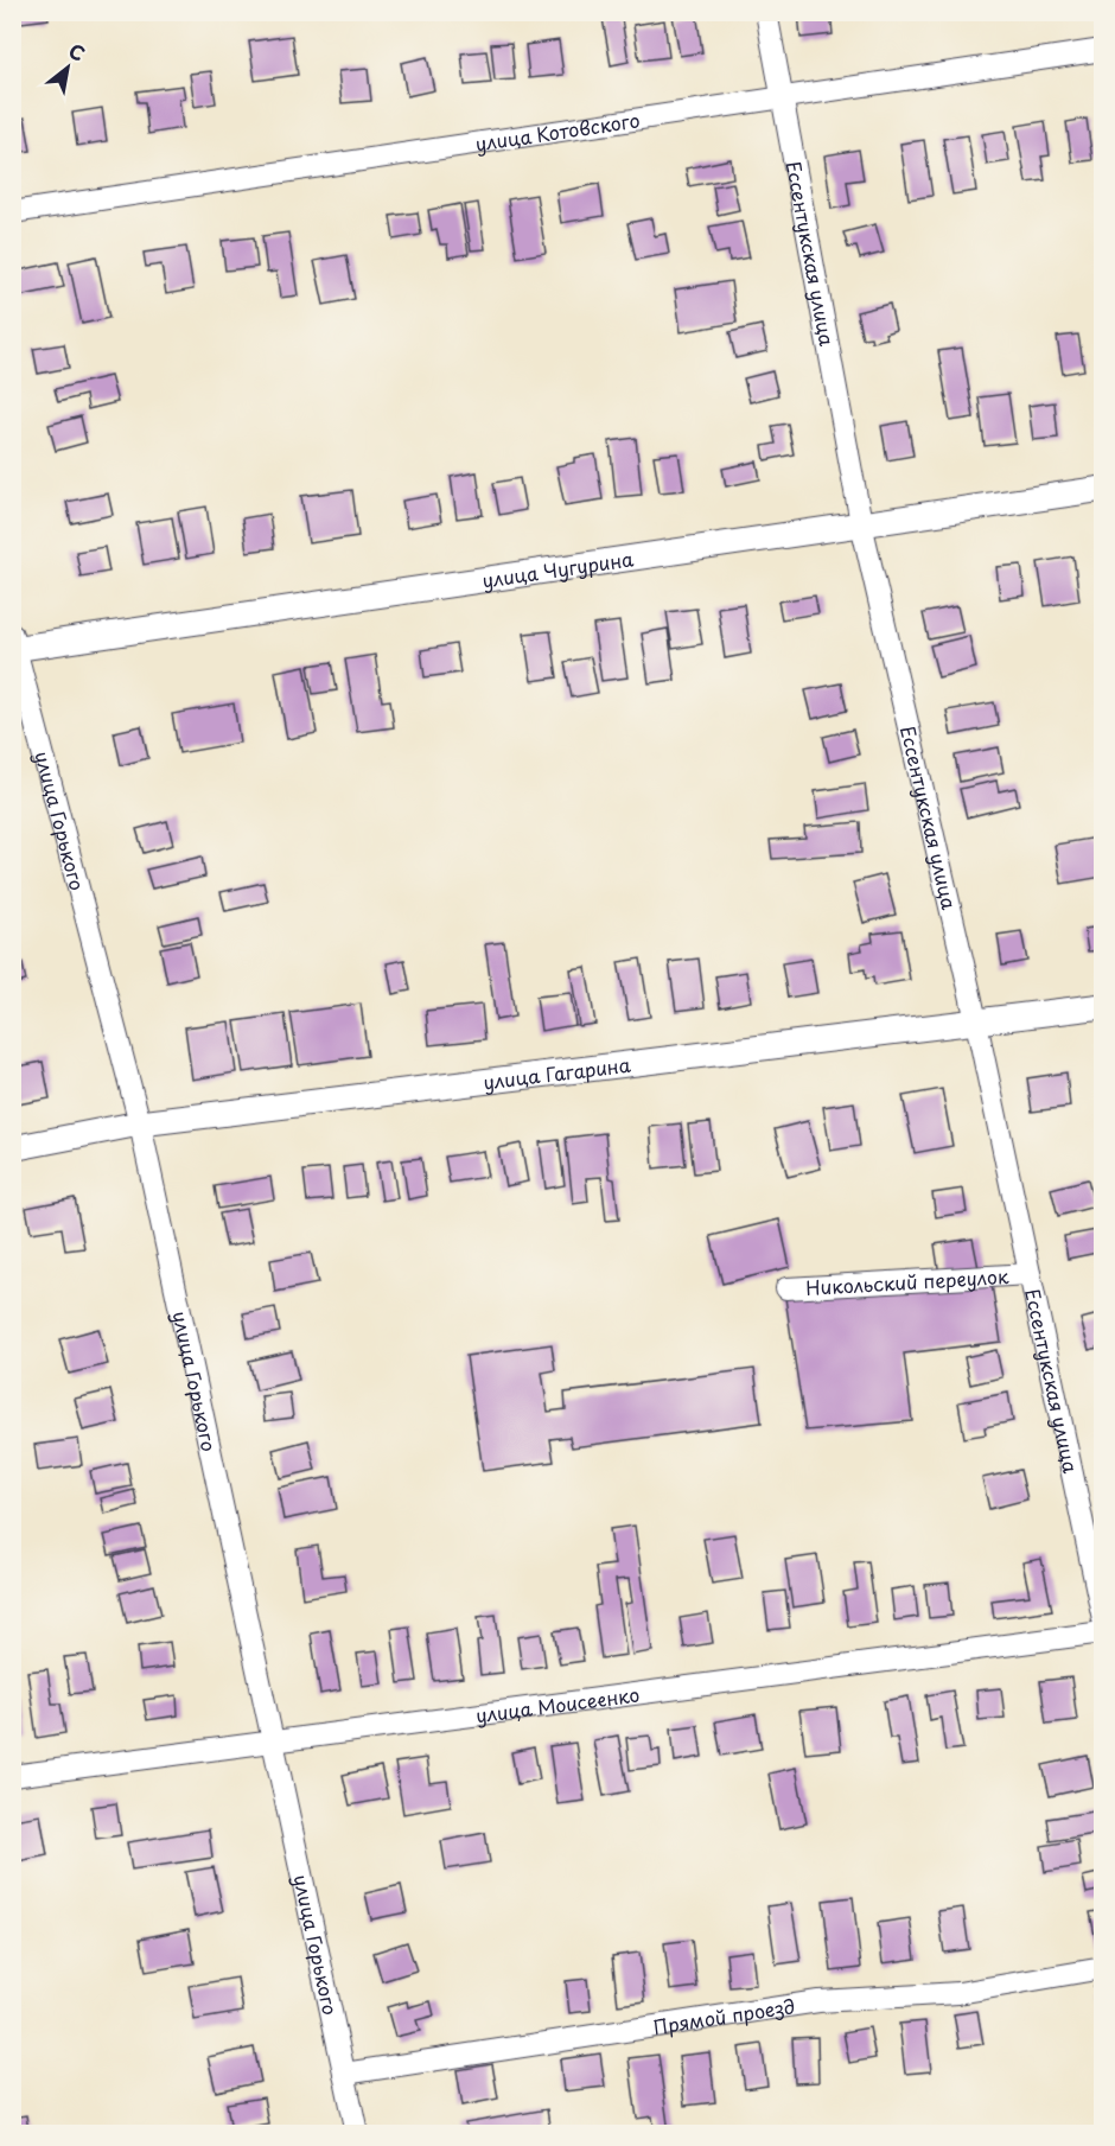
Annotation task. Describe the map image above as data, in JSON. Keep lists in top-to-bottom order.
{
  "streets": {
    "street": [
      "улица Котовского",
      "Ессентукская улица",
      "улица Чугурина",
      "улица Горького",
      "улица Гагарина",
      "Никольский переулок",
      "улица Моисеенко",
      "Прямой проезд"
    ]
  },
  "crossings": [
    ["улица Котовского", "Ессентукская улица"],
    ["Ессентукская улица", "улица Чугурина"],
    ["Ессентукская улица", "улица Гагарина"],
    ["Ессентукская улица", "Никольский переулок"],
    ["улица Чугурина", "улица Горького"],
    ["улица Горького", "улица Гагарина"],
    ["улица Горького", "улица Моисеенко"],
    ["улица Горького", "Прямой проезд"]
  ],
  "north": "top right"
}
